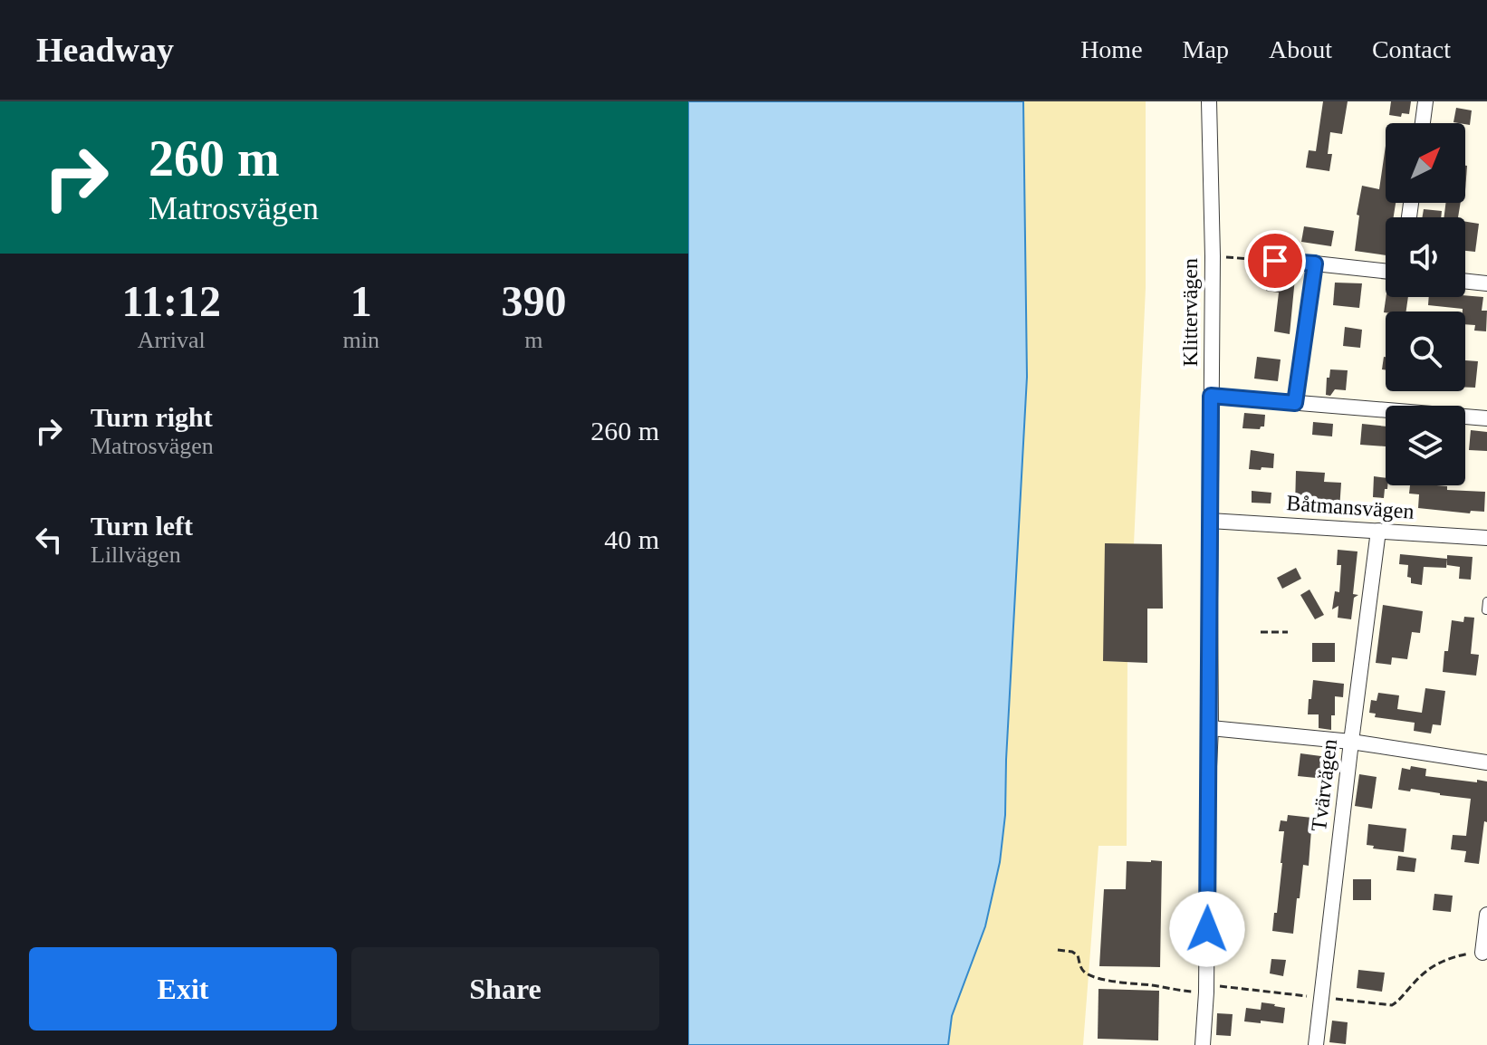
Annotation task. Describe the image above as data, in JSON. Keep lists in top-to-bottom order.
{
  "streets": {
    "street": ["Klittervägen", "Båtmansvägen", "Tvärvägen"]
  },
  "crossings": [
    ["Klittervägen", "Båtmansvägen"],
    ["Båtmansvägen", "Tvärvägen"]
  ],
  "north": "top right",
  "page": {
    "header": "Headway",
    "nav": [
      "Home",
      "Map",
      "About",
      "Contact"
    ],
    "turn": ["260 m", "Matrosvägen"],
    "eta": [
      "11:12",
      "Arrival",
      "1",
      "min",
      "390",
      "m"
    ],
    "list": [
      {
        "name": "Turn right",
        "note": "Matrosvägen",
        "value": "260 m"
      },
      {
        "name": "Turn left",
        "note": "Lillvägen",
        "value": "40 m"
      }
    ],
    "buttons": ["Exit", "Share"]
  }
}
